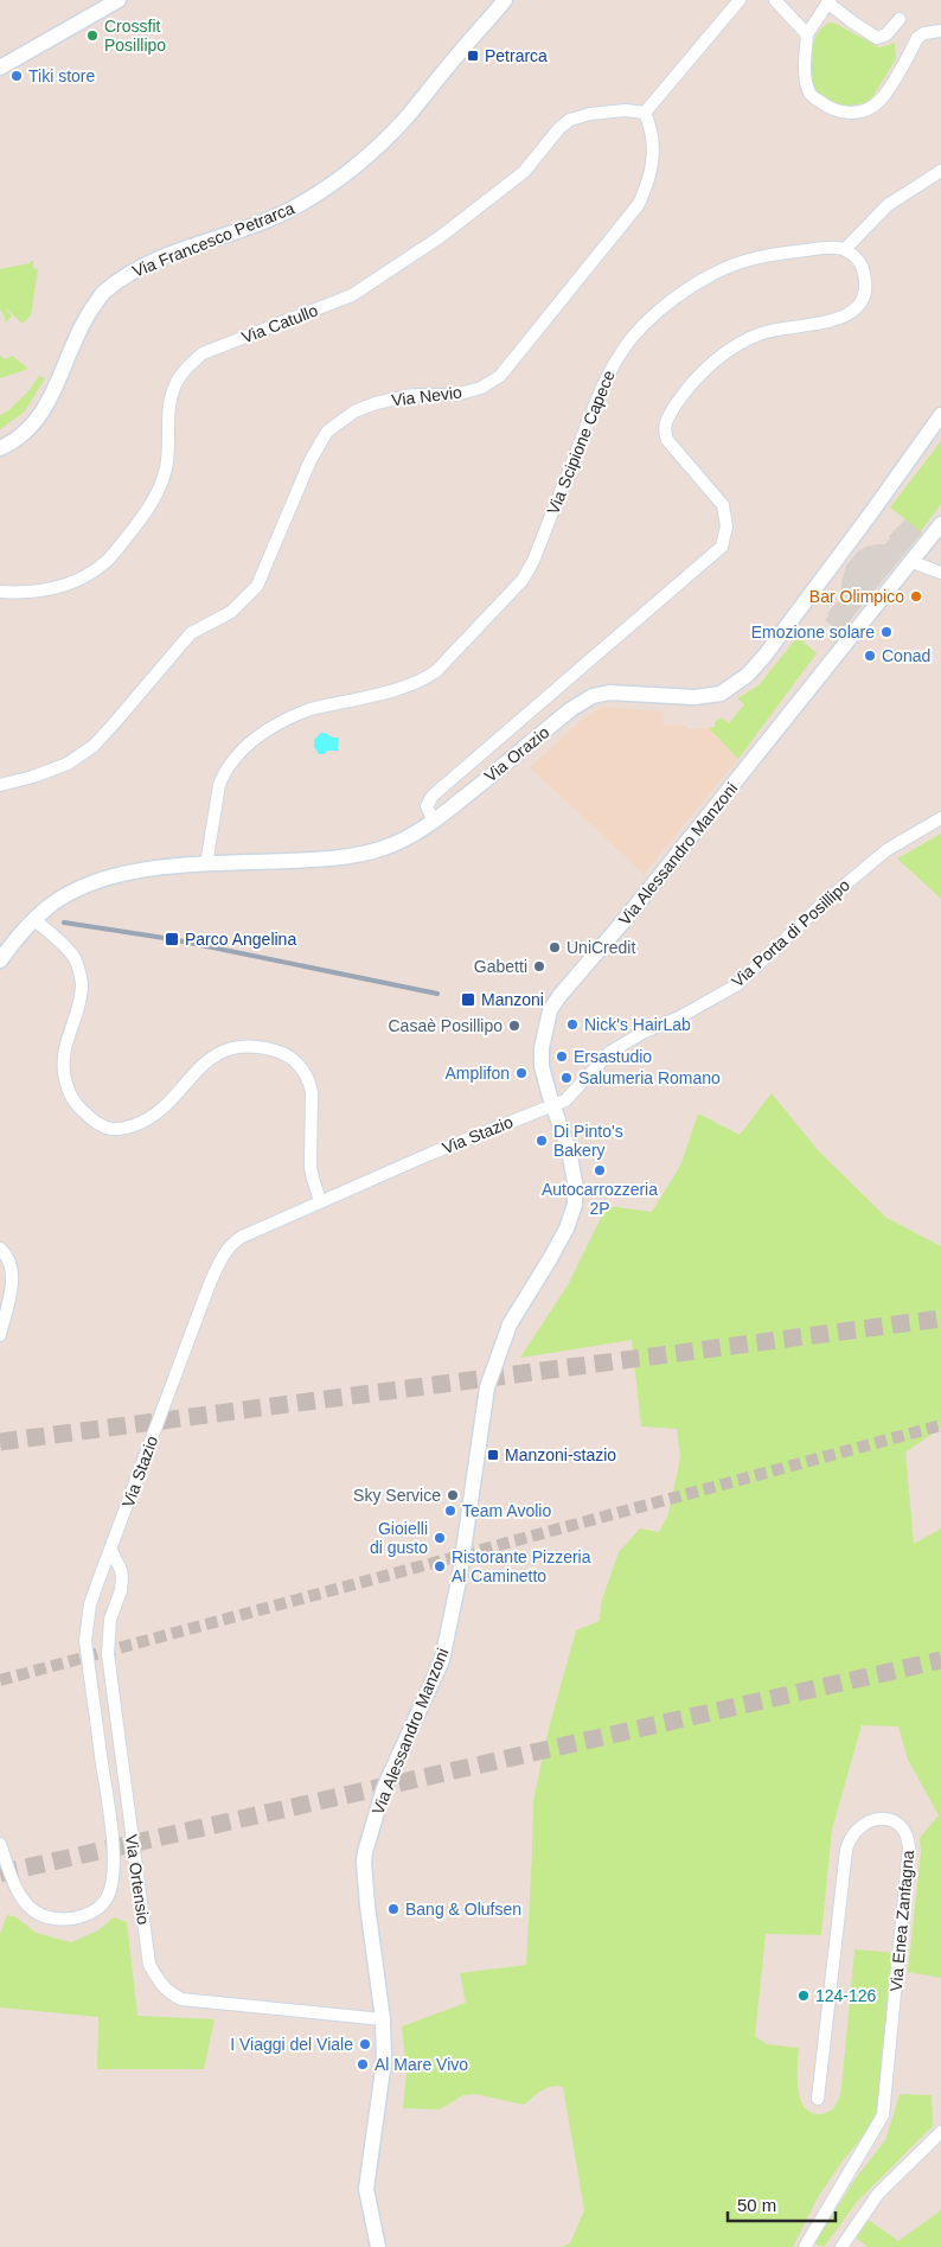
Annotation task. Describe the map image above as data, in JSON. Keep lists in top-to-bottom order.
{
  "streets": {
    "street": [
      "Via Francesco Petrarca",
      "Via Catullo",
      "Via Nevio",
      "Via Scipione Capece",
      "Via Orazio",
      "Via Alessandro Manzoni",
      "Via Porta di Posillipo",
      "Via Stazio",
      "Via Ortensio",
      "Via Enea Zanfagna"
    ]
  },
  "crossings": [
    ["Via Catullo", "Via Nevio"],
    ["Via Scipione Capece", "Via Orazio"],
    ["Via Alessandro Manzoni", "Via Porta di Posillipo"],
    ["Via Alessandro Manzoni", "Via Stazio"],
    ["Via Alessandro Manzoni", "Via Ortensio"],
    ["Via Porta di Posillipo", "Via Stazio"],
    ["Via Stazio", "Via Ortensio"]
  ],
  "places": {
    "other": [
      "Crossfit Posillipo",
      "Tiki store",
      "Bar Olimpico",
      "Emozione solare",
      "Conad",
      "UniCredit",
      "Gabetti",
      "Nick's HairLab",
      "Casaè Posillipo",
      "Ersastudio",
      "Amplifon",
      "Salumeria Romano",
      "Di Pinto's Bakery",
      "Autocarrozzeria 2P",
      "Sky Service",
      "Team Avolio",
      "Gioielli di gusto",
      "Ristorante Pizzeria Al Caminetto",
      "Bang & Olufsen",
      "124-126",
      "I Viaggi del Viale",
      "Al Mare Vivo"
    ],
    "transit": [
      "Petrarca",
      "Parco Angelina",
      "Manzoni",
      "Manzoni-stazio"
    ]
  },
  "scale_bar": "50 m"
}
